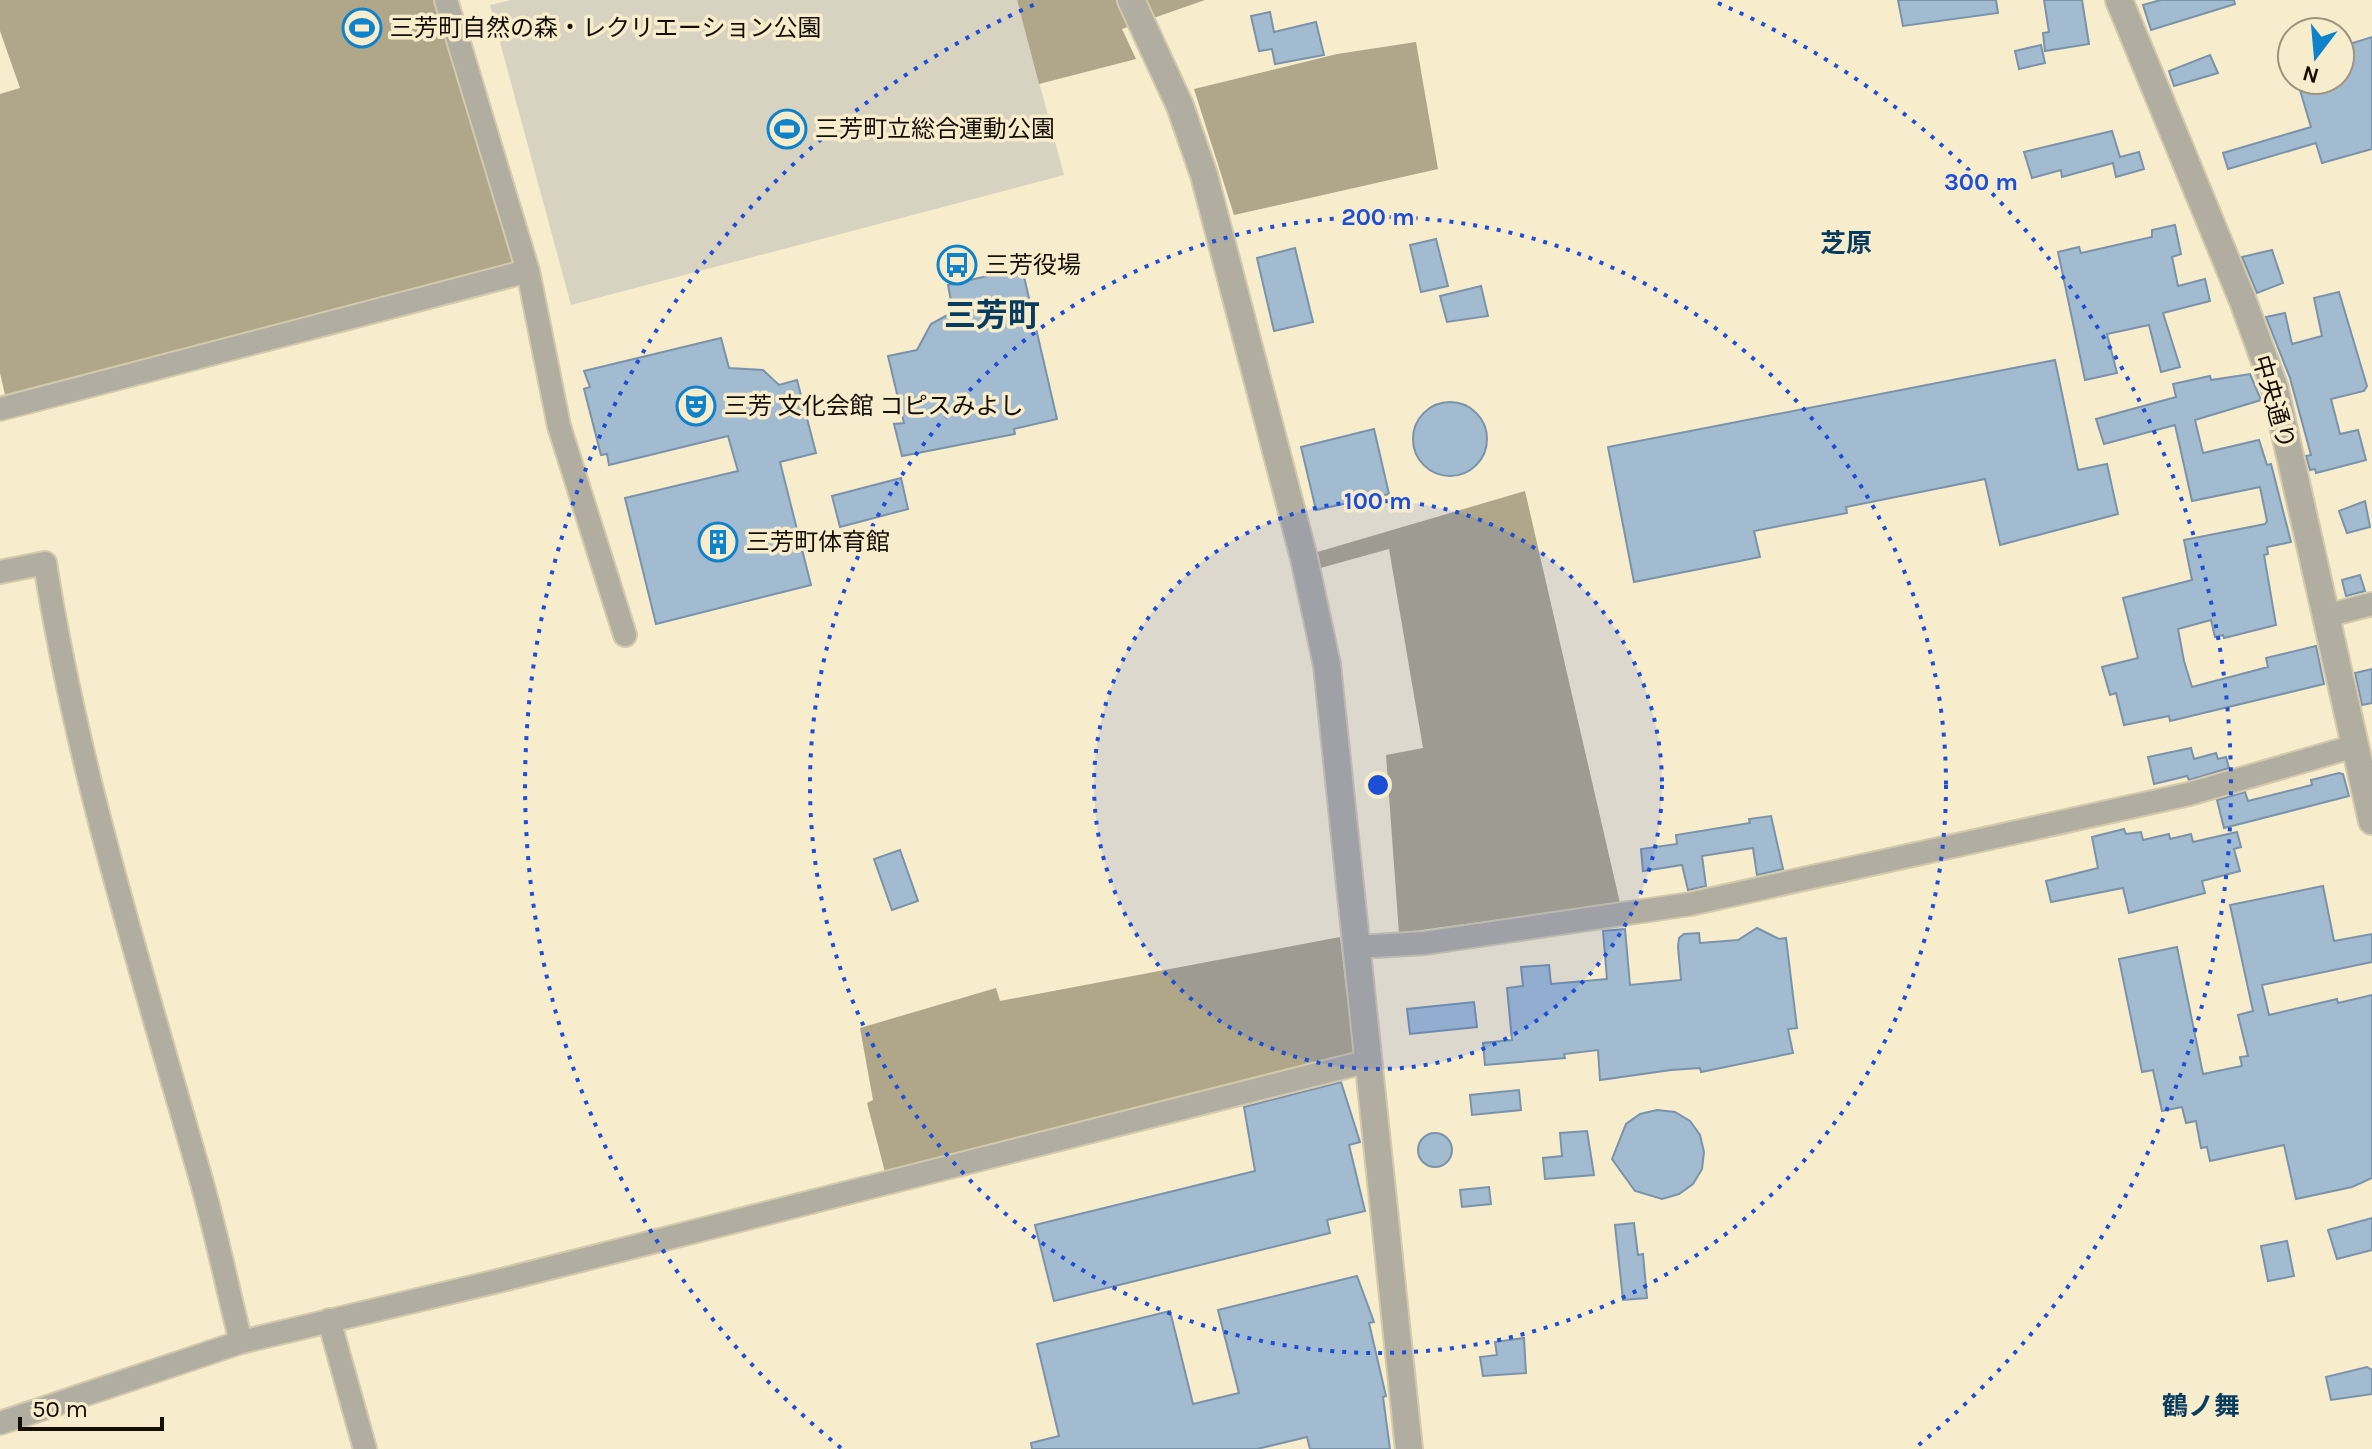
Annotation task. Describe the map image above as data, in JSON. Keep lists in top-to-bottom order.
{
  "streets": {
    "street": ["中央通り"]
  },
  "districts": ["芝原", "三芳町", "鶴ノ舞"],
  "places": {
    "sports": ["三芳町自然の森・レクリエーション公園", "三芳町立総合運動公園"],
    "bus stop": ["三芳役場"],
    "theatre": ["三芳 文化会館 コピスみよし"],
    "building": ["三芳町体育館"]
  },
  "scale_bar": "50 m",
  "north": "bottom",
  "rings": ["300 m", "200 m", "100 m"]
}
